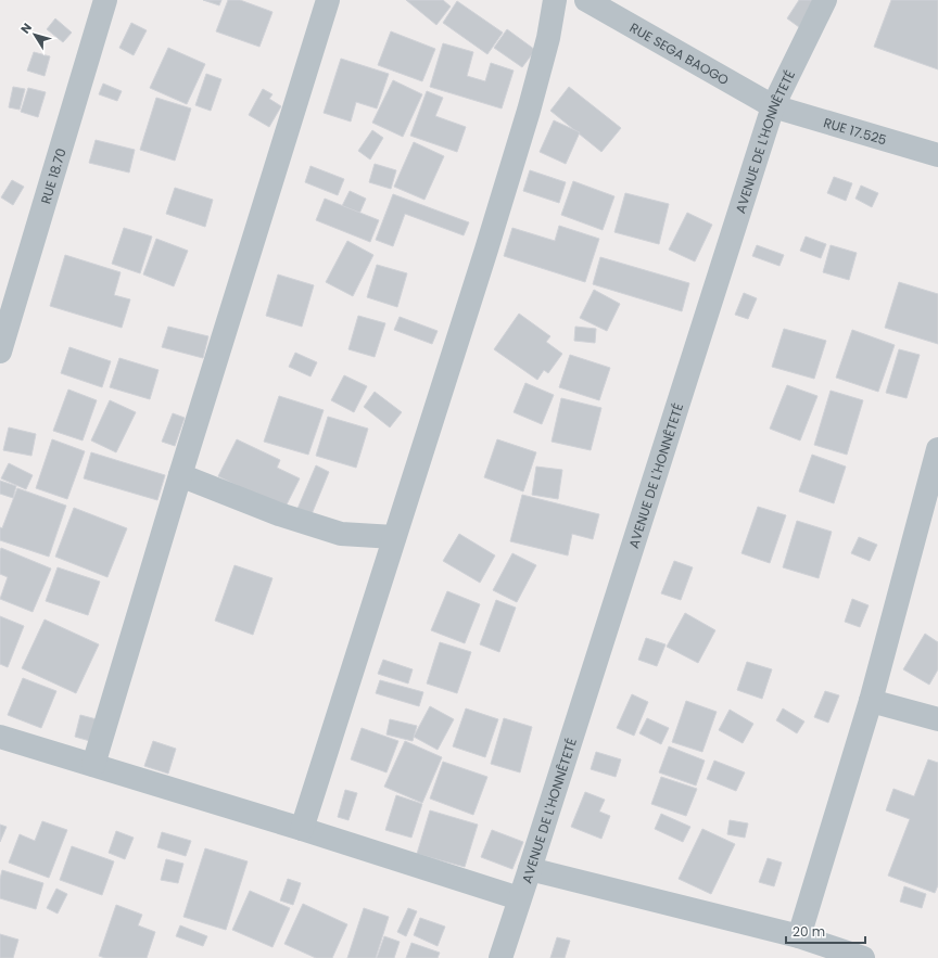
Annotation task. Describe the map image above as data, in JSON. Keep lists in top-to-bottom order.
{
  "streets": {
    "street": [
      "RUE SEGA BAOGO",
      "RUE 17.525",
      "AVENUE DE L'HONNÊTETÉ",
      "RUE 18.70"
    ]
  },
  "crossings": [
    ["RUE SEGA BAOGO", "RUE 17.525"],
    ["RUE SEGA BAOGO", "AVENUE DE L'HONNÊTETÉ"],
    ["RUE 17.525", "AVENUE DE L'HONNÊTETÉ"]
  ],
  "scale_bar": "20 m",
  "north": "top left"
}
